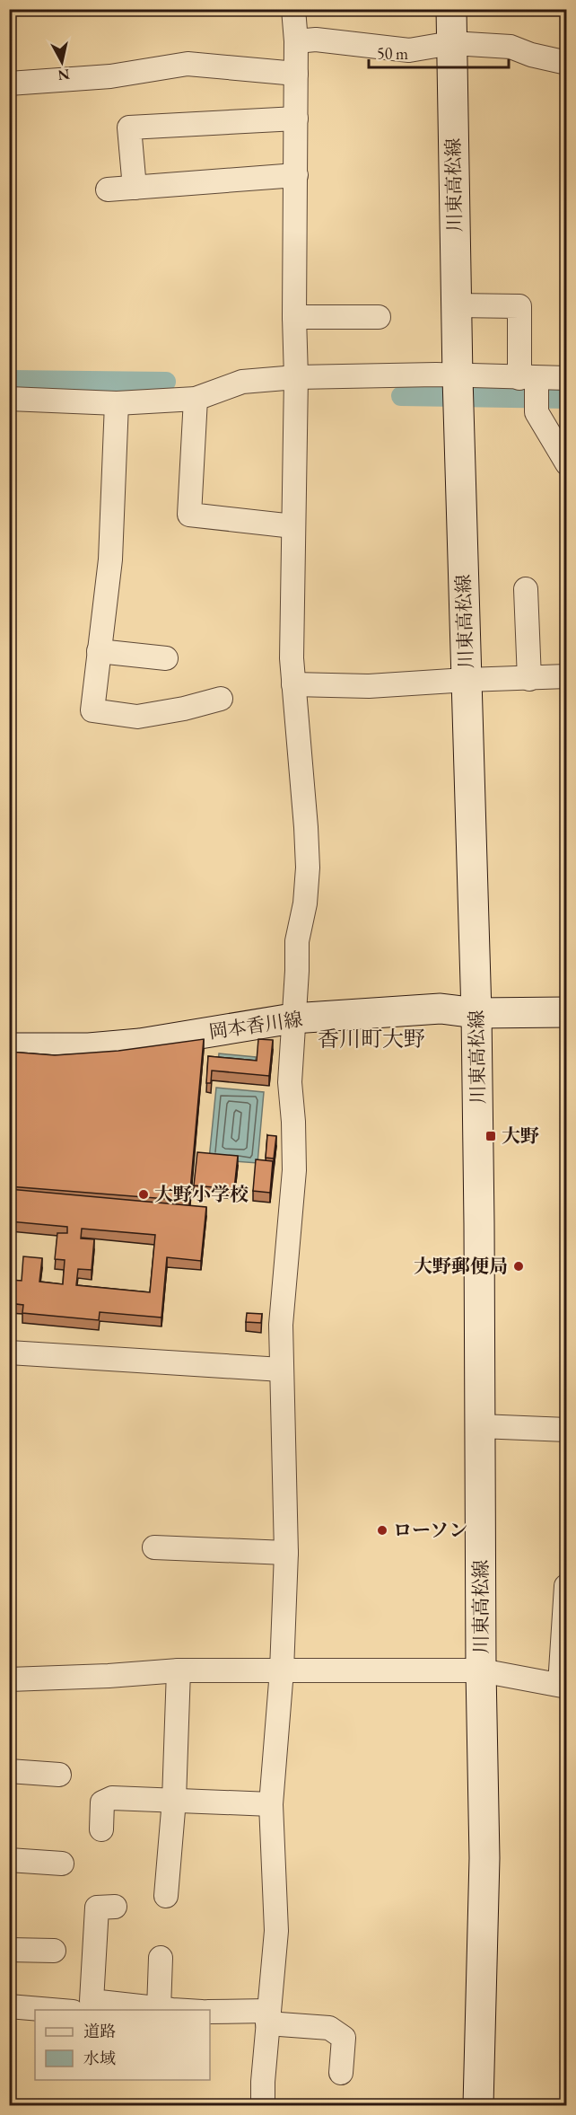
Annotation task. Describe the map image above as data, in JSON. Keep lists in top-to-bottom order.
{
  "streets": {
    "main road": ["川東高松線", "岡本香川線"]
  },
  "crossings": [
    ["川東高松線", "岡本香川線"]
  ],
  "districts": ["香川町大野"],
  "places": {
    "transit": ["大野"],
    "other": ["大野小学校", "大野郵便局", "ローソン"]
  },
  "legend": ["道路", "水域"],
  "scale_bar": "50 m",
  "north": "bottom"
}
